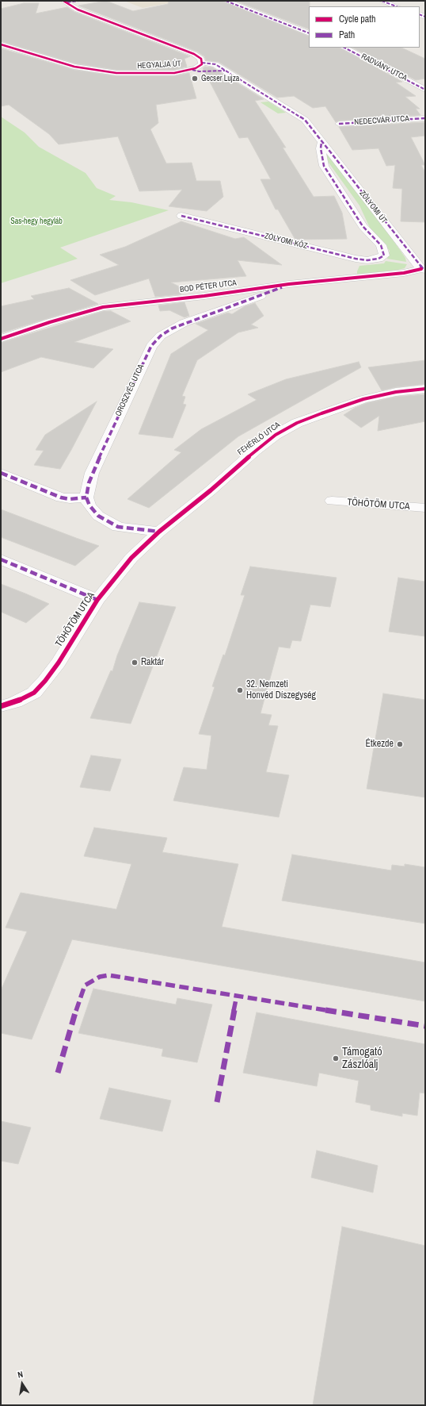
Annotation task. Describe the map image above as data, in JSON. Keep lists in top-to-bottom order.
{
  "streets": {
    "street": [
      "HEGYALJA ÚT",
      "RADVÁNY UTCA",
      "NEDECVÁR UTCA",
      "ZÓLYOMI ÚT",
      "ZÓLYOMI KÖZ",
      "BOD PÉTER UTCA",
      "OROSZVÉG UTCA",
      "FEHÉRLÓ UTCA",
      "TÖHÖTÖM UTCA"
    ]
  },
  "crossings": [
    ["HEGYALJA ÚT", "ZÓLYOMI ÚT"],
    ["ZÓLYOMI ÚT", "ZÓLYOMI KÖZ"],
    ["ZÓLYOMI ÚT", "BOD PÉTER UTCA"],
    ["BOD PÉTER UTCA", "OROSZVÉG UTCA"],
    ["FEHÉRLÓ UTCA", "TÖHÖTÖM UTCA"]
  ],
  "parks": ["Sas-hegy hegyláb"],
  "places": [
    "Gecser Lujza",
    "Raktár",
    "32. Nemzeti Honvéd Díszegység",
    "Étkezde",
    "Támogató Zászlóalj"
  ],
  "legend": ["Cycle path", "Path"],
  "north": "top"
}
